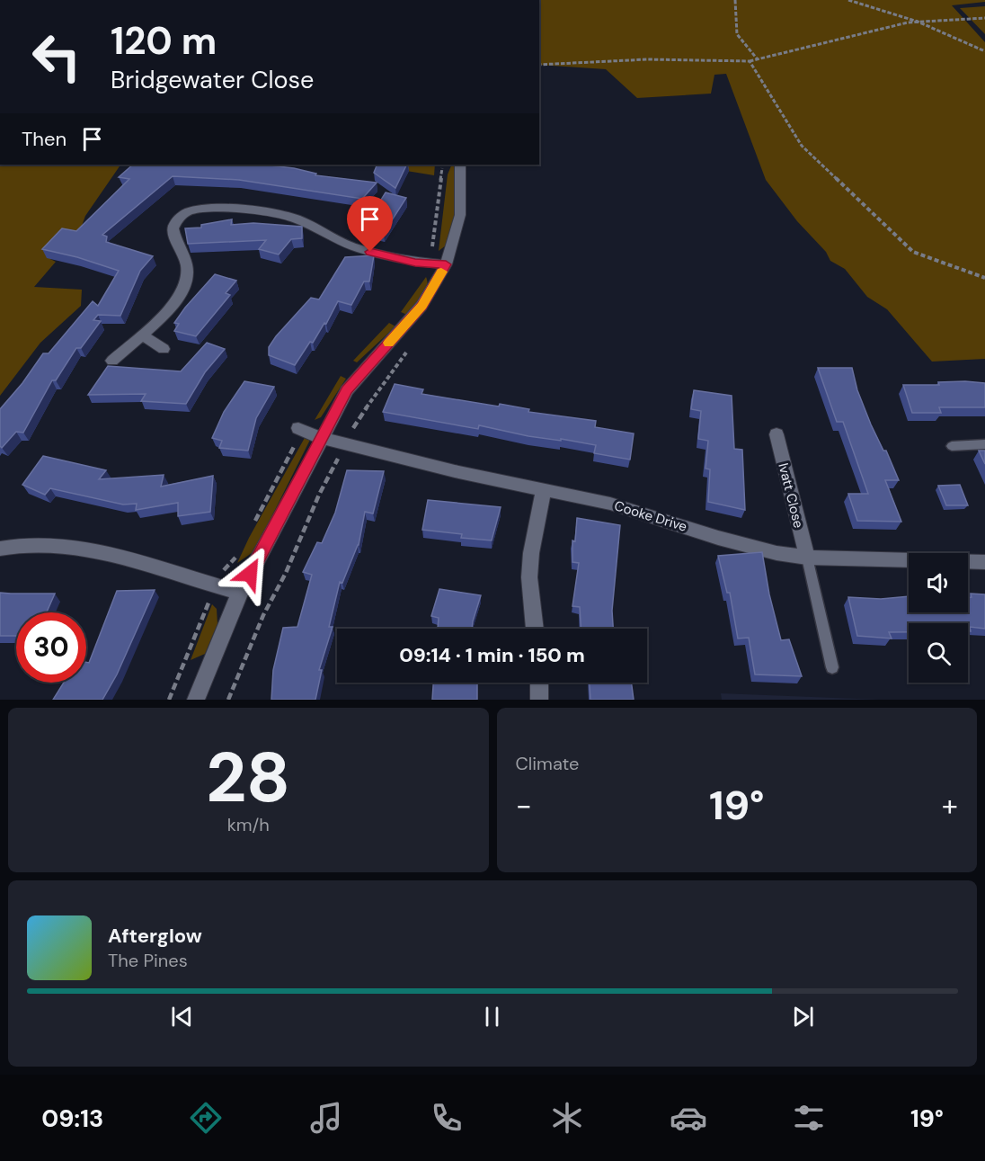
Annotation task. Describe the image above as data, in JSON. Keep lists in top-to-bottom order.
{
  "streets": {
    "street": ["Ivatt Close", "Cooke Drive"]
  },
  "crossings": [
    ["Ivatt Close", "Cooke Drive"]
  ],
  "page": {
    "turn": ["120 m", "Bridgewater Close"],
    "then": "Then",
    "limit": "30",
    "trip": "09:14 · 1 min · 150 m",
    "tile": [
      ["28", "km/h"],
      "Climate"
    ],
    "heat": ["−", "19°", "+"],
    "song": ["Afterglow", "The Pines"],
    "tabs": ["09:13", "19°"]
  }
}
